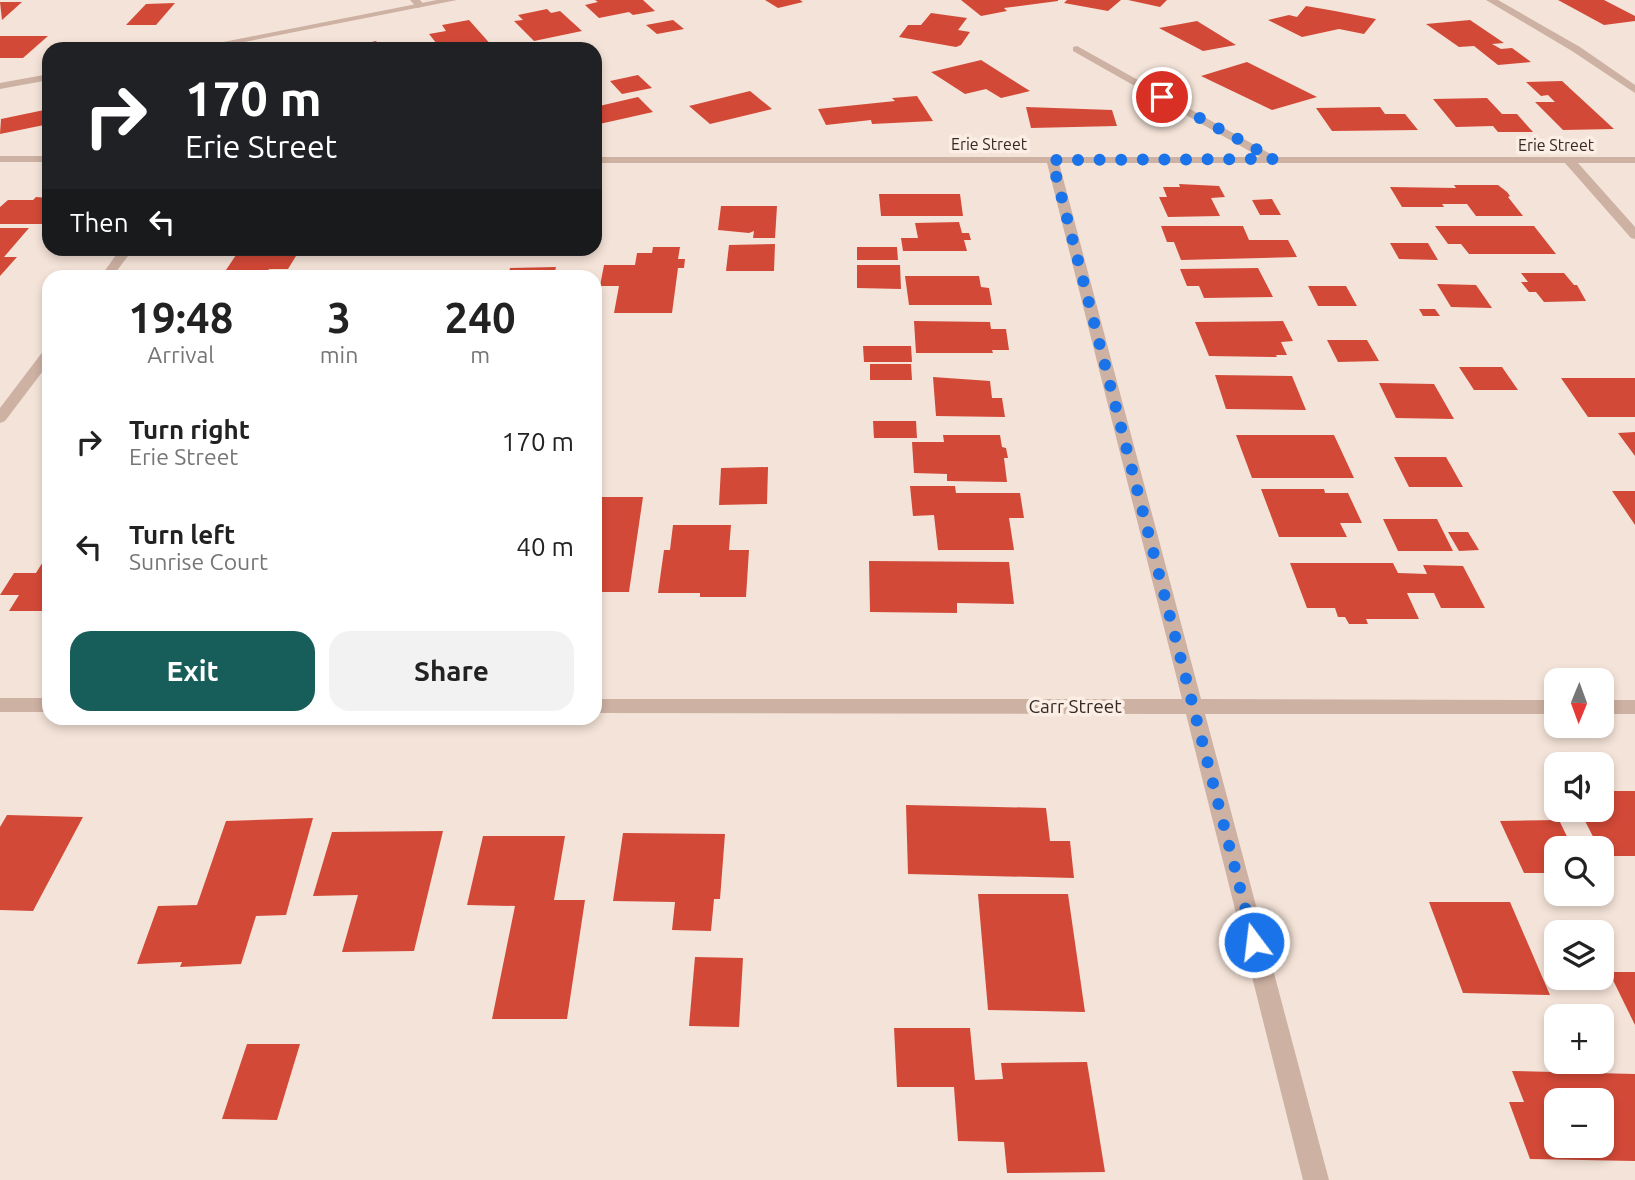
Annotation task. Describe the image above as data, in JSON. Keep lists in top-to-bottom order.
{
  "streets": {
    "street": ["Erie Street", "Carr Street"]
  },
  "north": "bottom",
  "page": {
    "turn": ["170 m", "Erie Street"],
    "then": "Then",
    "eta": [
      "19:48",
      "Arrival",
      "3",
      "min",
      "240",
      "m"
    ],
    "list": [
      {
        "name": "Turn right",
        "note": "Erie Street",
        "value": "170 m"
      },
      {
        "name": "Turn left",
        "note": "Sunrise Court",
        "value": "40 m"
      }
    ],
    "buttons": ["Exit", "Share"],
    "map_buttons": ["+", "−"]
  }
}
